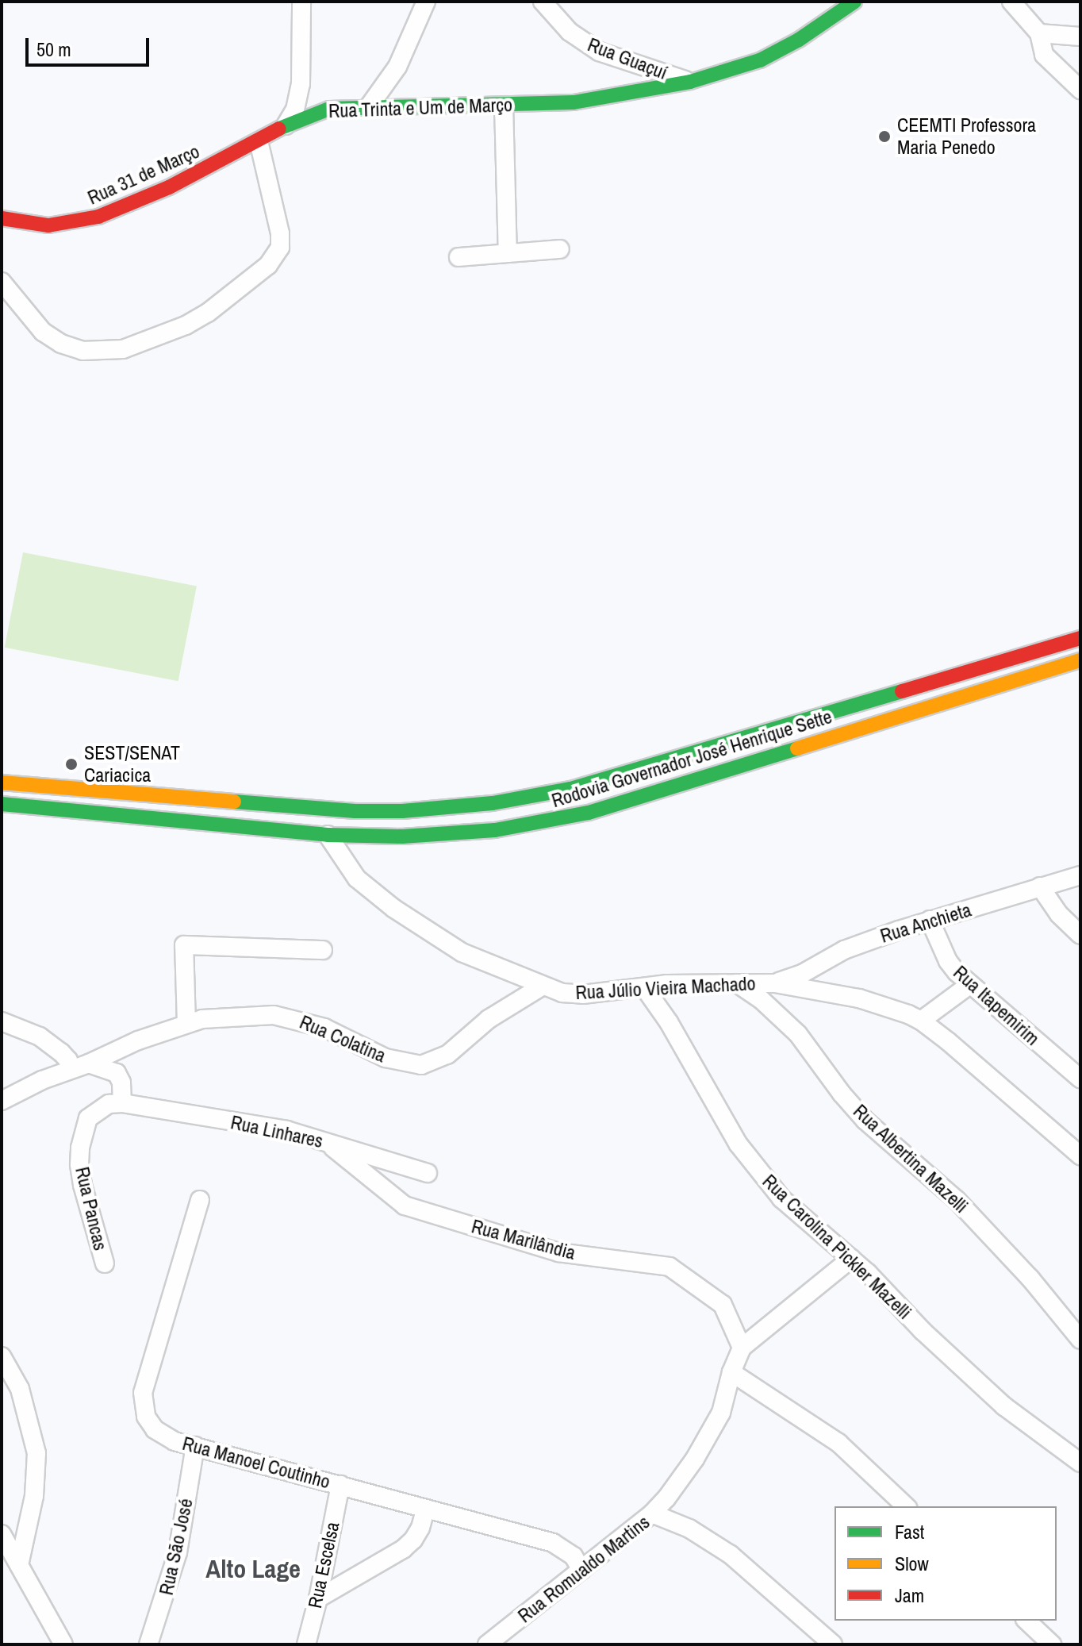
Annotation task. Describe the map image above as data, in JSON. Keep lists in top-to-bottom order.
{
  "streets": {
    "main road": ["Rua Trinta e Um de Março", "Rua 31 de Março", "Rodovia Governador José Henrique Sette"],
    "street": [
      "Rua Guaçuí",
      "Rua Anchieta",
      "Rua Júlio Vieira Machado",
      "Rua Itapemirim",
      "Rua Colatina",
      "Rua Linhares",
      "Rua Albertina Mazelli",
      "Rua Pancas",
      "Rua Marilândia",
      "Rua Carolina Pickler Mazelli",
      "Rua Manoel Coutinho",
      "Rua São José",
      "Rua Escelsa",
      "Rua Romualdo Martins"
    ]
  },
  "crossings": [
    ["Rua Guaçuí", "Rua Trinta e Um de Março"],
    ["Rua Trinta e Um de Março", "Rua 31 de Março"],
    ["Rodovia Governador José Henrique Sette", "Rua Júlio Vieira Machado"],
    ["Rua Anchieta", "Rua Júlio Vieira Machado"],
    ["Rua Anchieta", "Rua Itapemirim"],
    ["Rua Júlio Vieira Machado", "Rua Colatina"],
    ["Rua Júlio Vieira Machado", "Rua Albertina Mazelli"],
    ["Rua Júlio Vieira Machado", "Rua Carolina Pickler Mazelli"],
    ["Rua Linhares", "Rua Pancas"],
    ["Rua Linhares", "Rua Marilândia"],
    ["Rua Manoel Coutinho", "Rua São José"],
    ["Rua Manoel Coutinho", "Rua Escelsa"],
    ["Rua Manoel Coutinho", "Rua Romualdo Martins"]
  ],
  "districts": ["Alto Lage"],
  "places": ["CEEMTI Professora Maria Penedo", "SEST/SENAT Cariacica"],
  "legend": ["Fast", "Slow", "Jam"],
  "scale_bar": "50 m"
}
